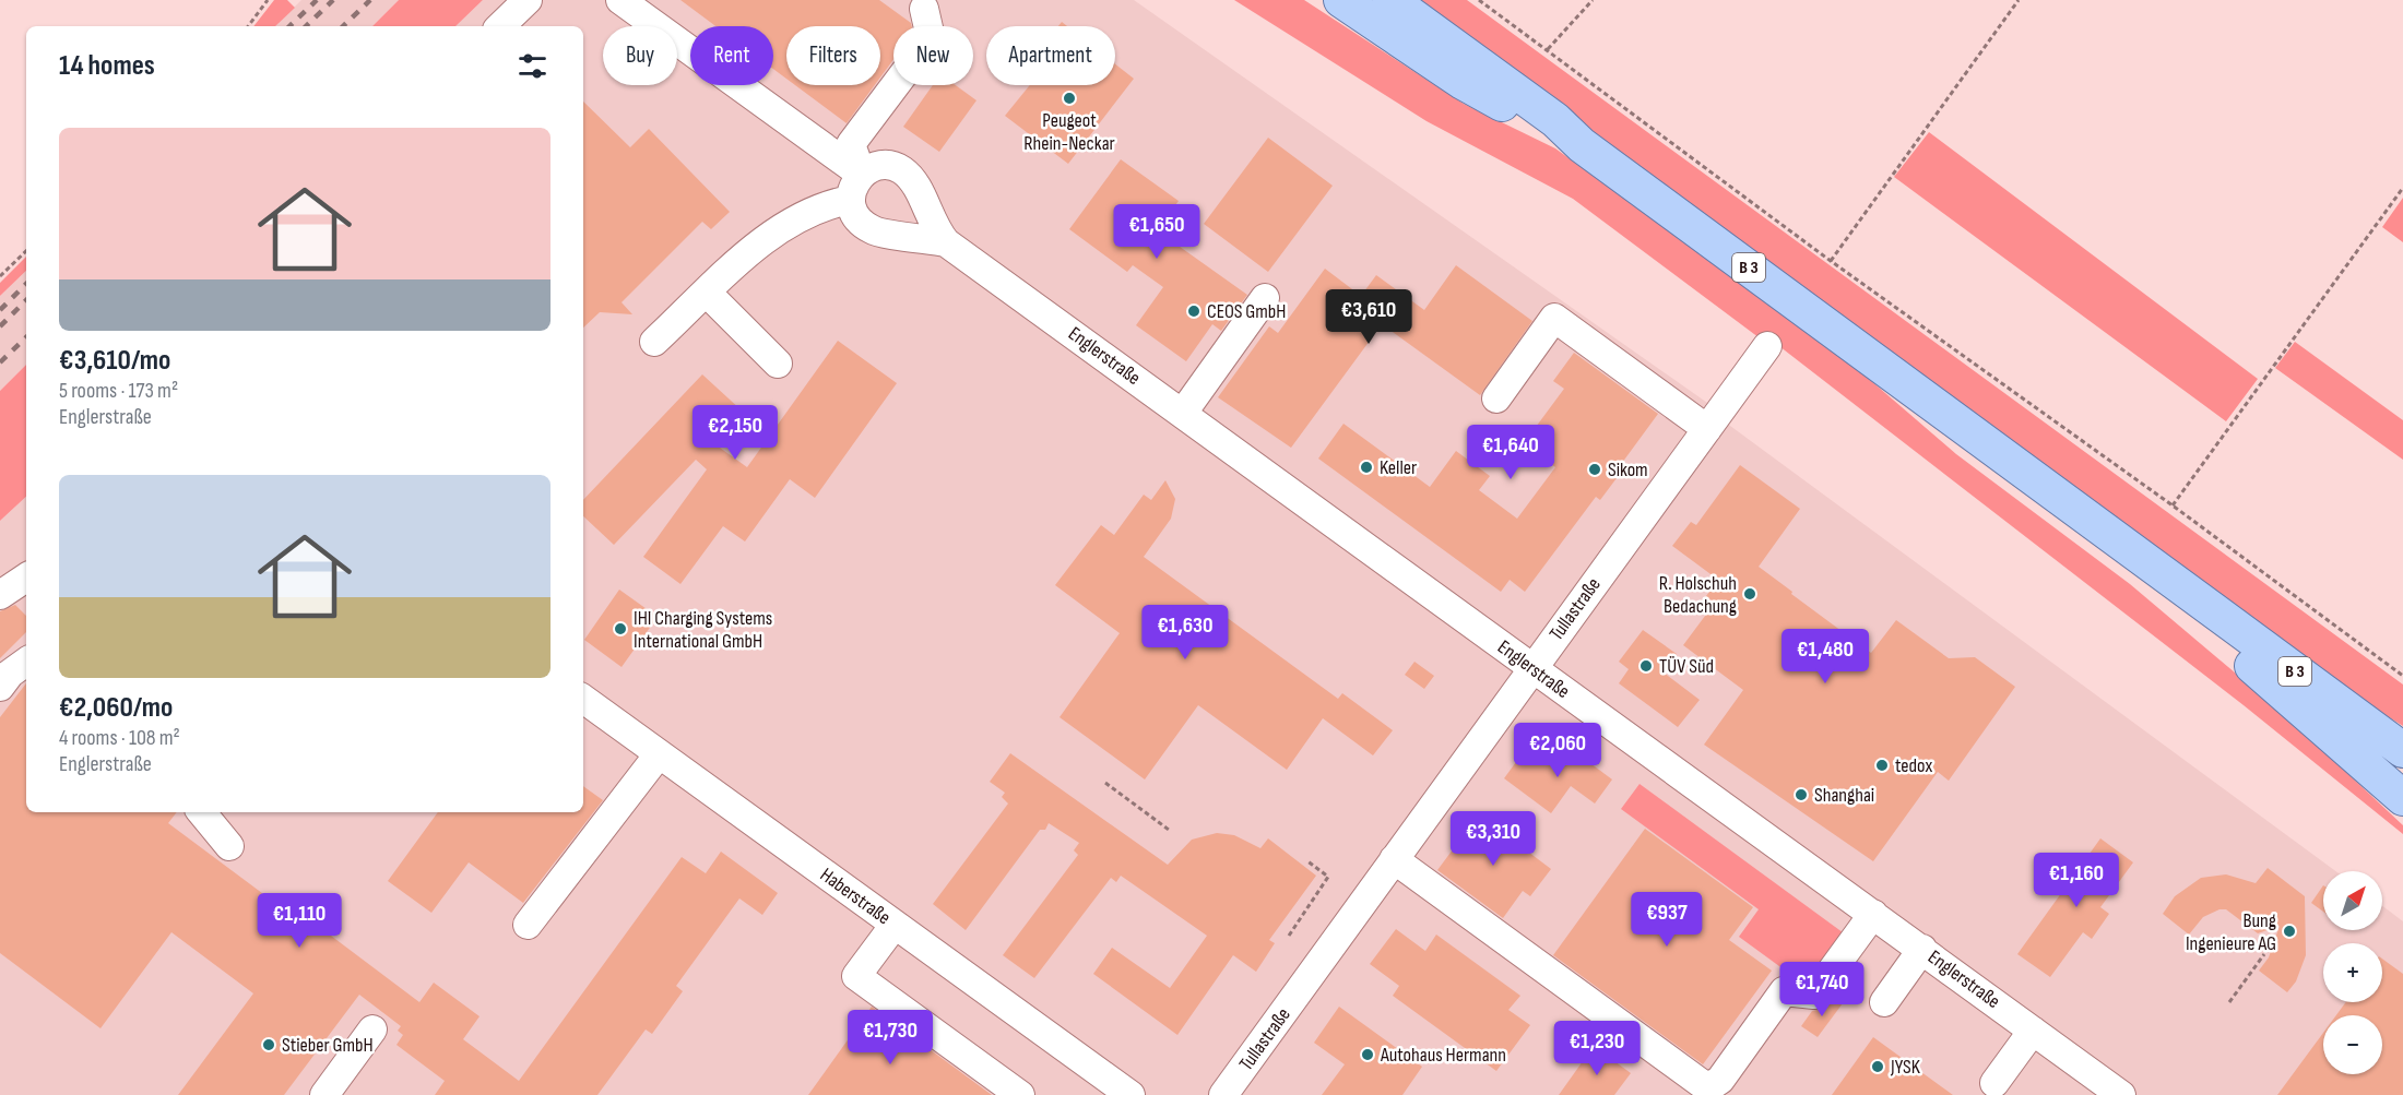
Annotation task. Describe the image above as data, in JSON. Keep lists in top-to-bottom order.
{
  "streets": {
    "main road": ["B 3"],
    "street": ["Englerstraße", "Tullastraße", "Haberstraße"]
  },
  "crossings": [
    ["Englerstraße", "Tullastraße"]
  ],
  "places": [
    "Peugeot Rhein-Neckar",
    "CEOS GmbH",
    "Keller",
    "Sikom",
    "R. Holschuh Bedachung",
    "IHI Charging Systems International GmbH",
    "TÜV Süd",
    "tedox",
    "Shanghai",
    "Bung Ingenieure AG",
    "Stieber GmbH",
    "Autohaus Hermann",
    "JYSK"
  ],
  "north": "top right",
  "page": {
    "chip": [
      "Buy",
      "Rent",
      "Filters",
      "New",
      "Apartment"
    ],
    "heading": "14 homes",
    "list": [
      {
        "name": "€3,610/mo",
        "note": "5 rooms · 173 m² · Englerstraße"
      },
      {
        "name": "€2,060/mo",
        "note": "4 rooms · 108 m² · Englerstraße"
      }
    ],
    "price": [
      "€1,650",
      "€3,610",
      "€2,150",
      "€1,640",
      "€1,630",
      "€1,480",
      "€2,060",
      "€3,310",
      "€1,160",
      "€937",
      "€1,110",
      "€1,740",
      "€1,730",
      "€1,230"
    ],
    "map_buttons": ["+", "−"]
  }
}
